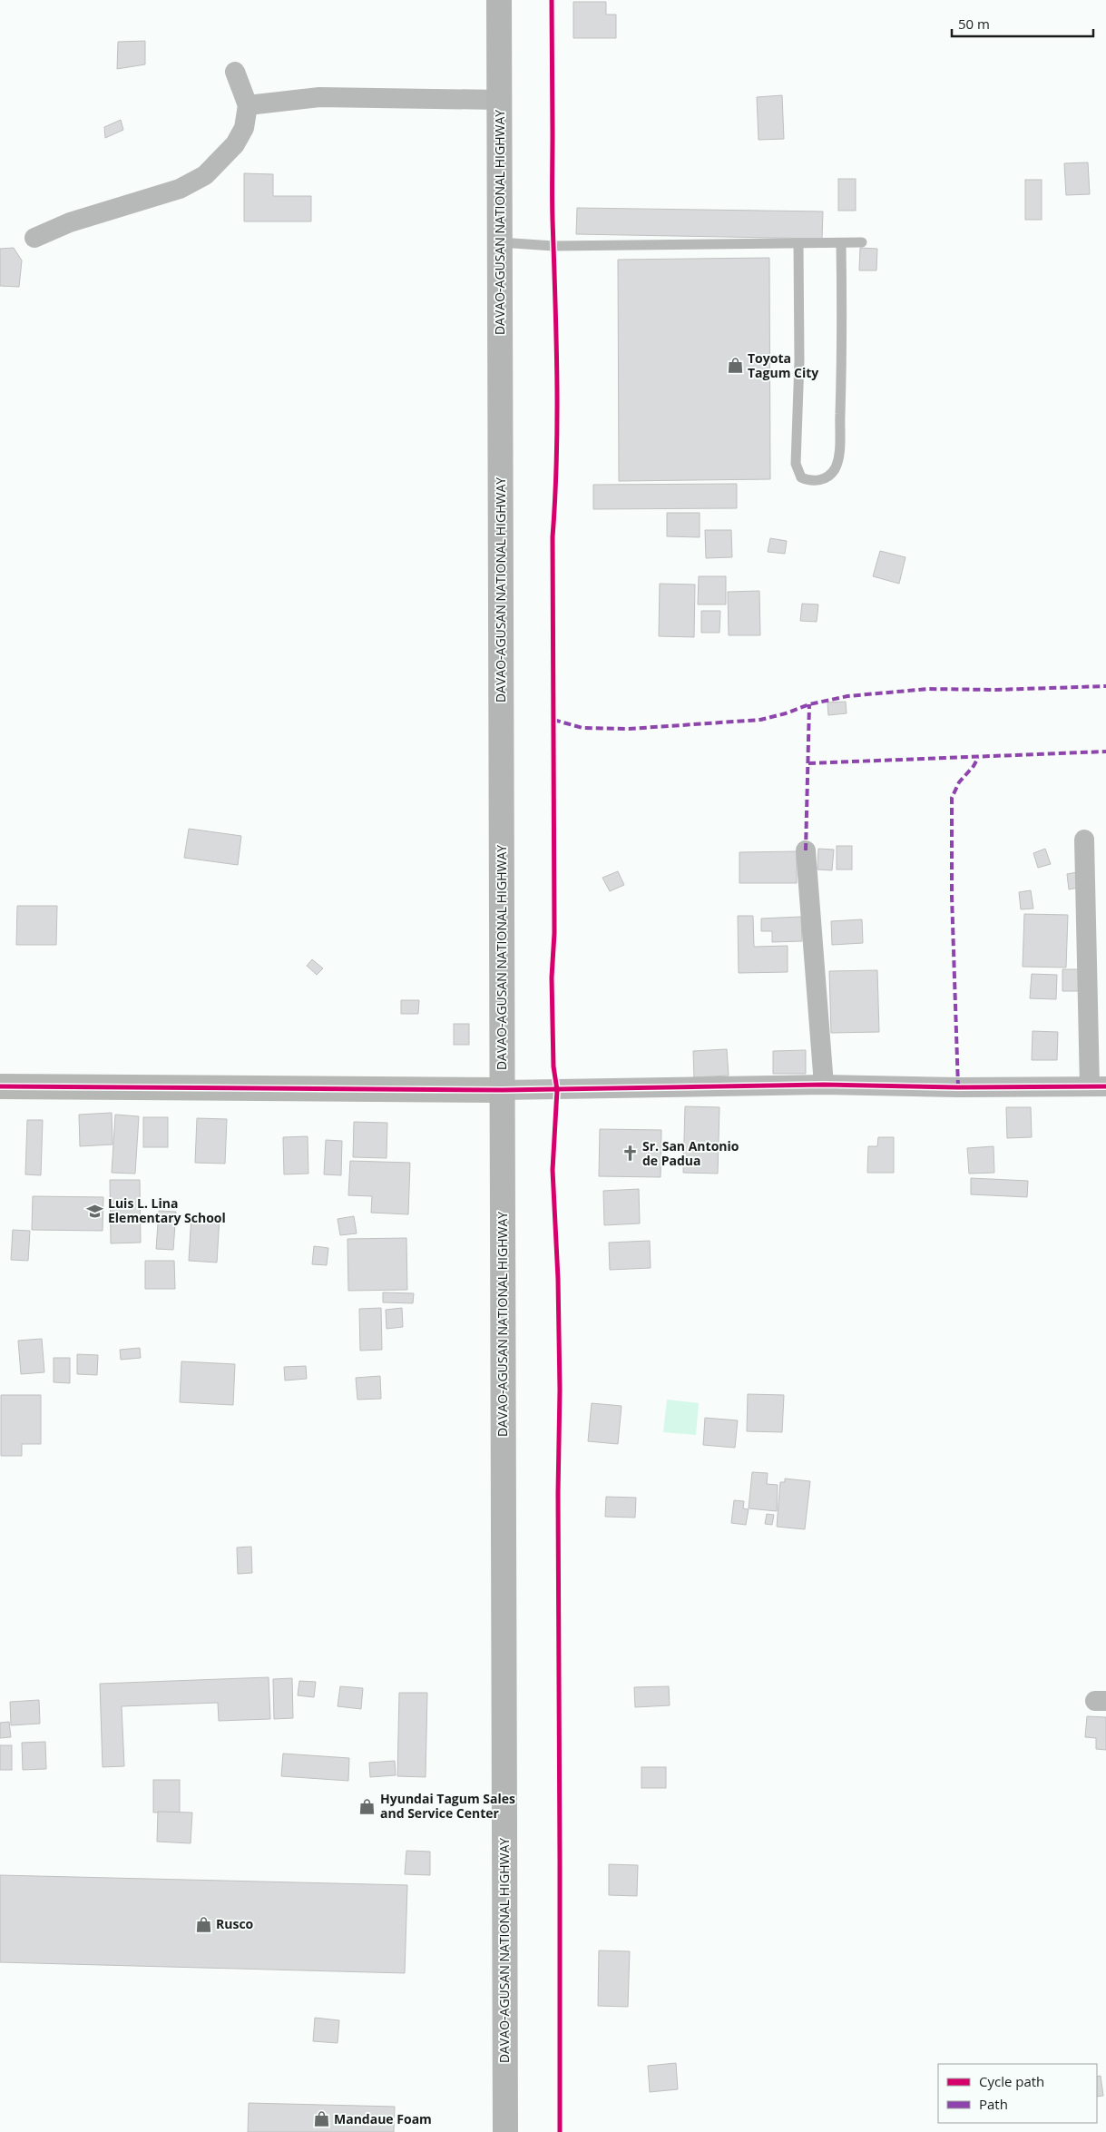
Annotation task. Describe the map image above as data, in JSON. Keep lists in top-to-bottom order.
{
  "streets": {
    "highway": ["DAVAO-AGUSAN NATIONAL HIGHWAY"]
  },
  "places": {
    "shop": [
      "Toyota Tagum City",
      "Hyundai Tagum Sales and Service Center",
      "Rusco",
      "Mandaue Foam"
    ],
    "church": ["Sr. San Antonio de Padua"],
    "school or university": ["Luis L. Lina Elementary School"]
  },
  "legend": ["Cycle path", "Path"],
  "scale_bar": "50 m"
}
